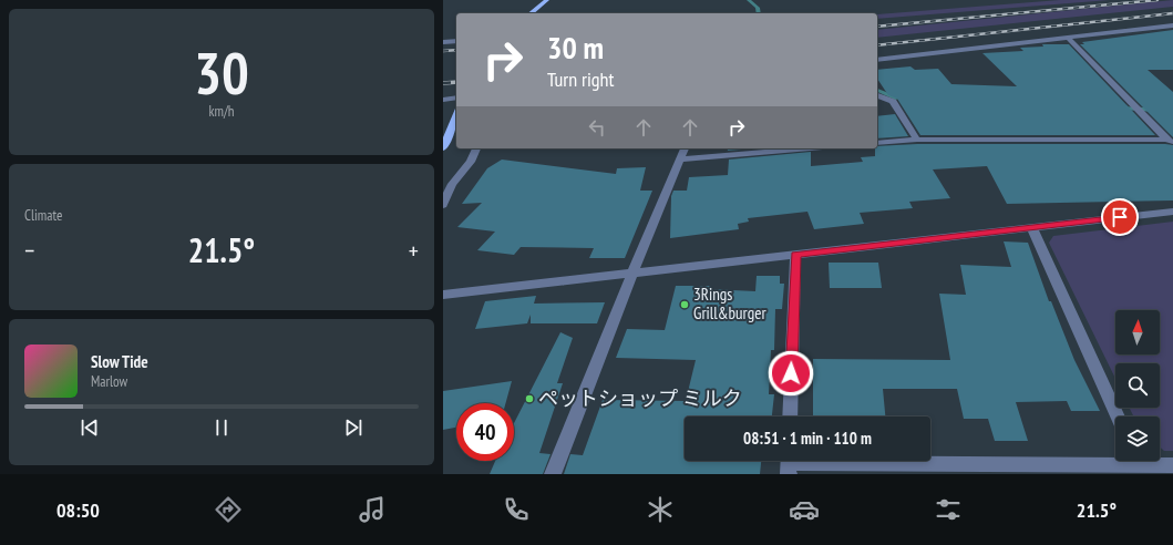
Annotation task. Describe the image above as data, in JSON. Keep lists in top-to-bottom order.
{
  "places": ["3Rings Grill&burger", "ペットショップ ミルク"],
  "north": "top",
  "page": {
    "tile": [
      ["30", "km/h"],
      "Climate"
    ],
    "turn": ["30 m", "Turn right"],
    "heat": ["−", "21.5°", "+"],
    "song": ["Slow Tide", "Marlow"],
    "limit": "40",
    "trip": "08:51 · 1 min · 110 m",
    "tabs": ["08:50", "21.5°"]
  }
}
